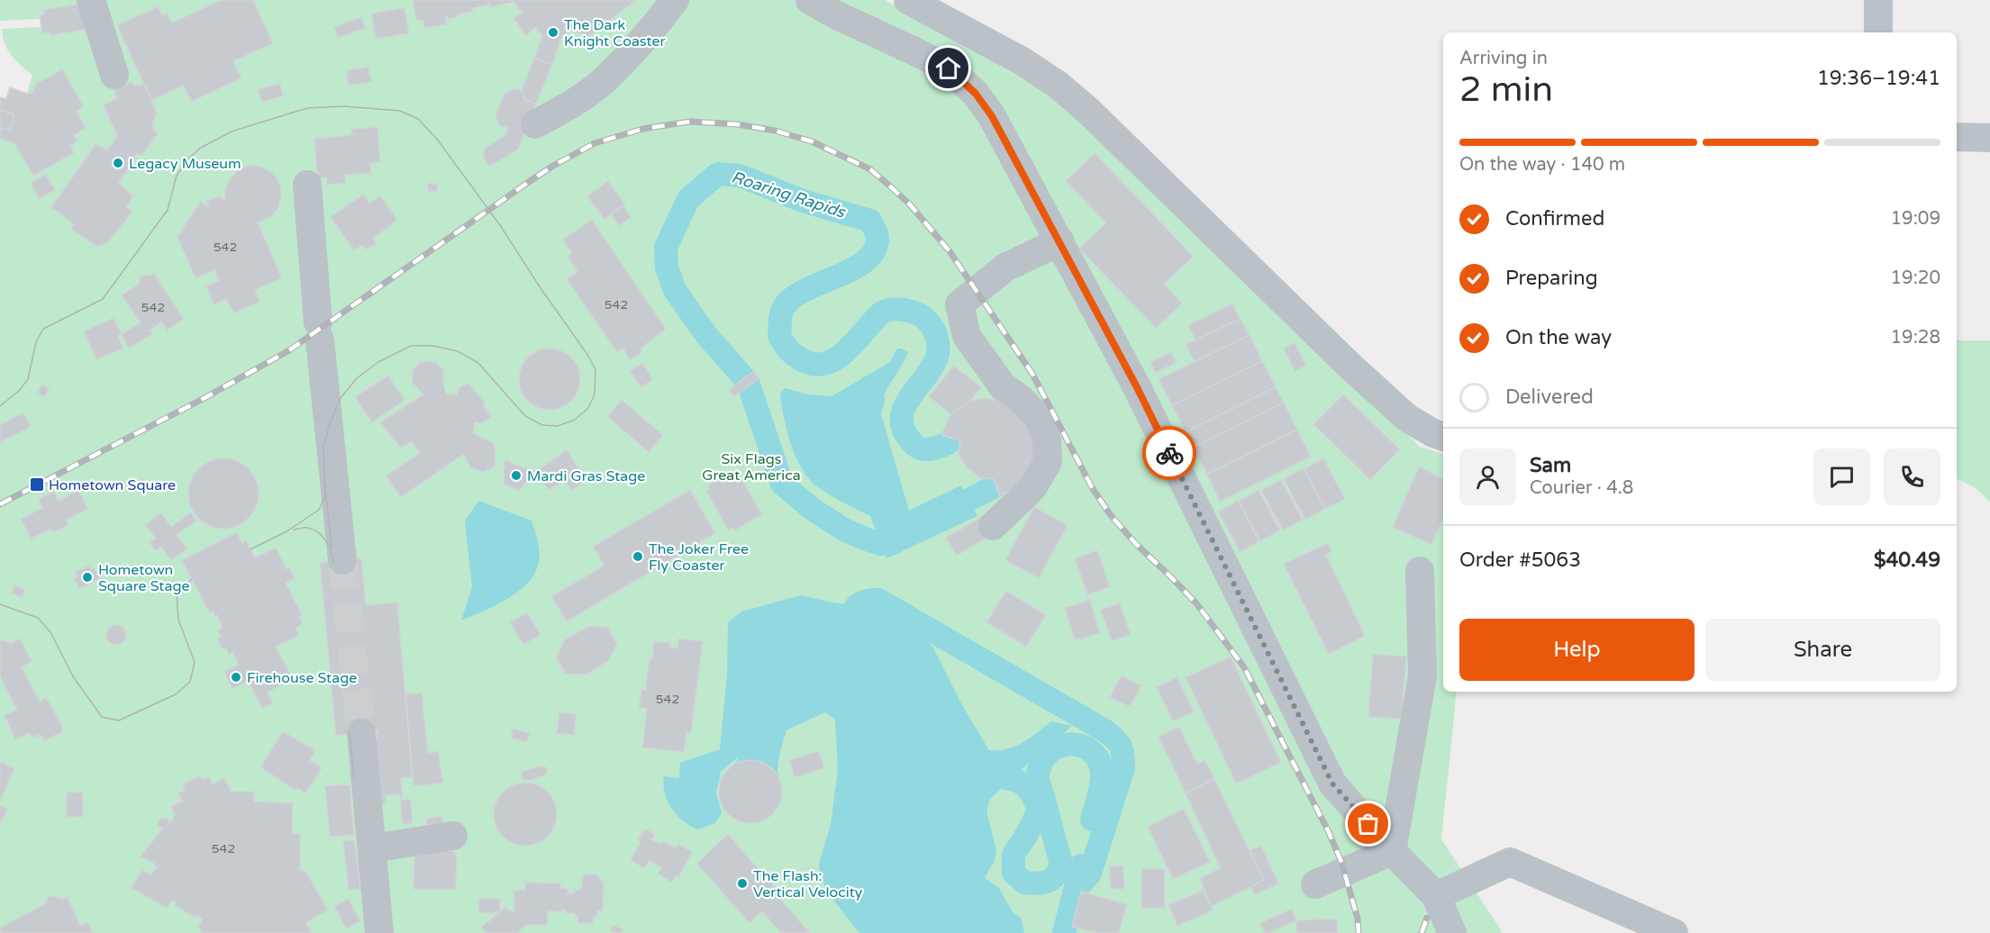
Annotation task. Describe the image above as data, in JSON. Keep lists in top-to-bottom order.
{
  "water": ["Roaring Rapids"],
  "parks": ["Six Flags Great America"],
  "places": {
    "other": [
      "The Dark Knight Coaster",
      "Legacy Museum",
      "Mardi Gras Stage",
      "The Joker Free Fly Coaster",
      "Hometown Square Stage",
      "Firehouse Stage",
      "The Flash: Vertical Velocity"
    ],
    "transit": ["Hometown Square"]
  },
  "house_numbers": [
    "542",
    "542",
    "542",
    "542",
    "542"
  ],
  "page": {
    "heading": ["2 min", "Arriving in", "19:36–19:41"],
    "panel": [
      "Sam",
      "Courier · 4.8",
      "Order #5063",
      "$40.49"
    ],
    "bar": "On the way · 140 m",
    "list": [
      ["Confirmed", "19:09"],
      ["Preparing", "19:20"],
      ["On the way", "19:28"],
      "Delivered"
    ],
    "buttons": ["Help", "Share"]
  }
}
